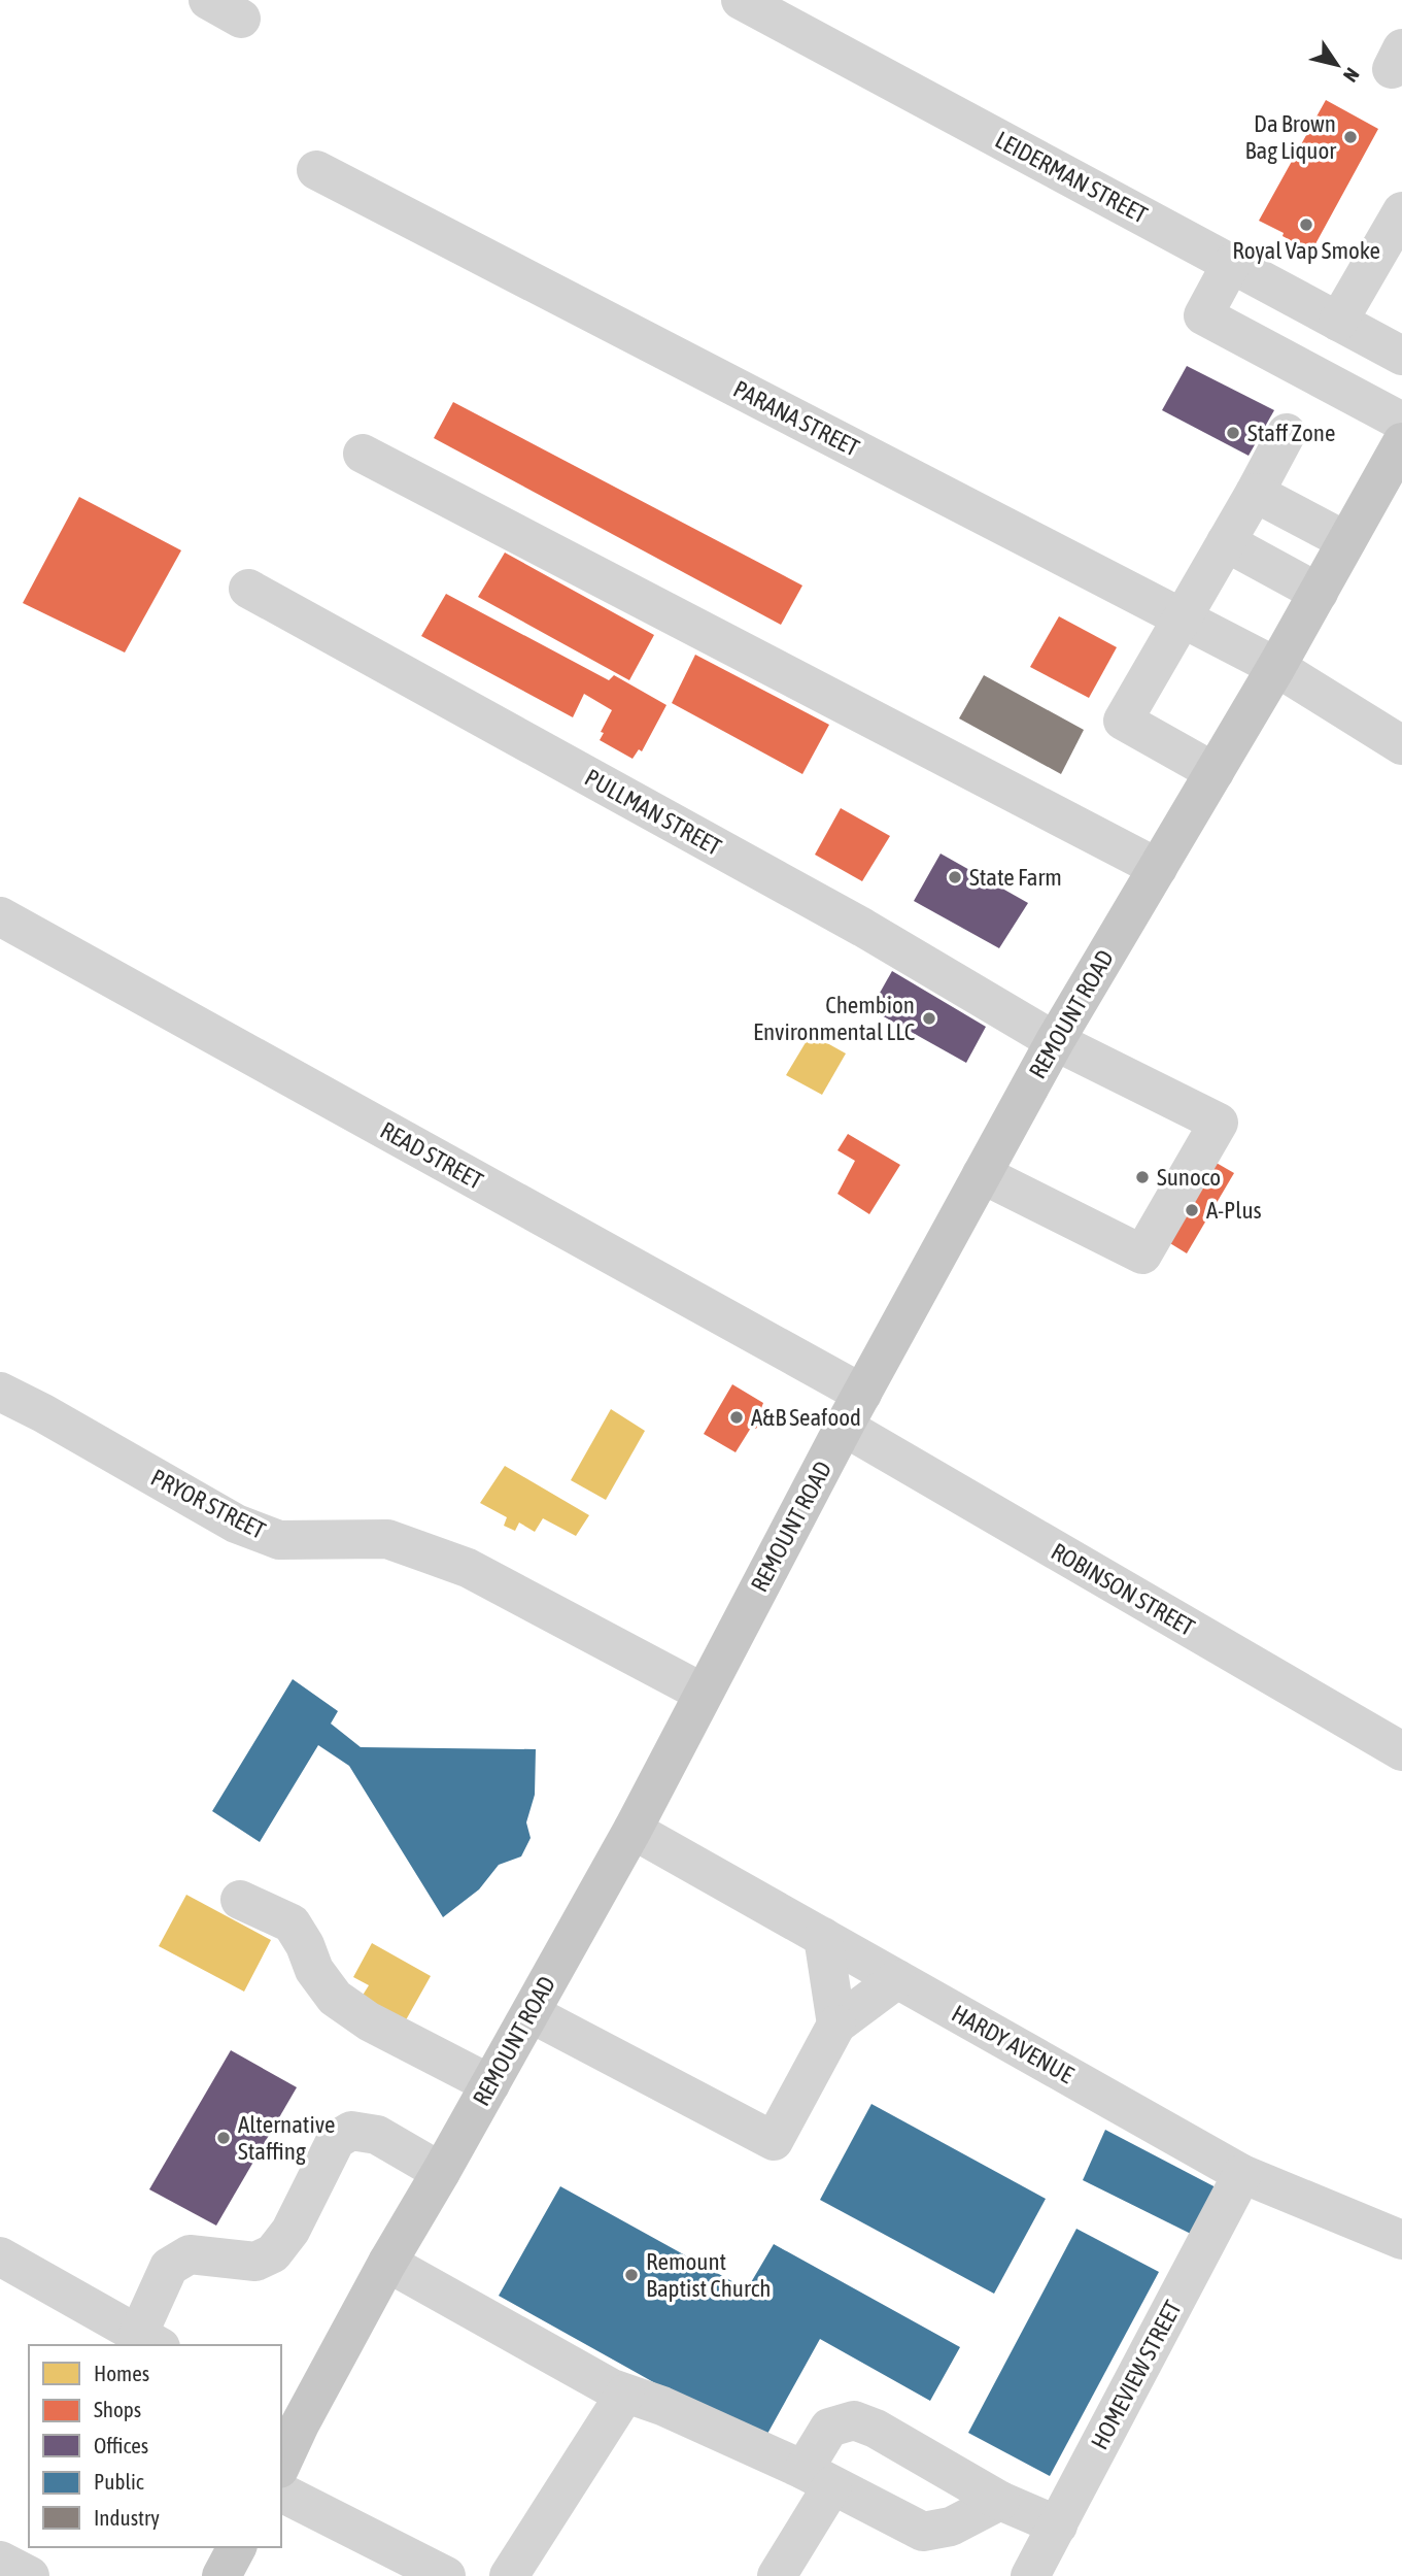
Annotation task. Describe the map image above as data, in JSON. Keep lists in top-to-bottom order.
{
  "streets": {
    "main road": ["REMOUNT ROAD"],
    "street": [
      "LEIDERMAN STREET",
      "PARANA STREET",
      "PULLMAN STREET",
      "READ STREET",
      "PRYOR STREET",
      "ROBINSON STREET",
      "HARDY AVENUE",
      "HOMEVIEW STREET"
    ]
  },
  "crossings": [
    ["PARANA STREET", "REMOUNT ROAD"],
    ["PULLMAN STREET", "REMOUNT ROAD"],
    ["REMOUNT ROAD", "READ STREET"],
    ["REMOUNT ROAD", "PRYOR STREET"],
    ["REMOUNT ROAD", "ROBINSON STREET"],
    ["REMOUNT ROAD", "HARDY AVENUE"],
    ["READ STREET", "ROBINSON STREET"],
    ["HARDY AVENUE", "HOMEVIEW STREET"]
  ],
  "places": [
    "Da Brown Bag Liquor",
    "Royal Vap Smoke",
    "Staff Zone",
    "State Farm",
    "Chembion Environmental LLC",
    "Sunoco",
    "A-Plus",
    "A&B Seafood",
    "Alternative Staffing",
    "Remount Baptist Church"
  ],
  "legend": [
    "Homes",
    "Shops",
    "Offices",
    "Public",
    "Industry"
  ],
  "north": "bottom right"
}
